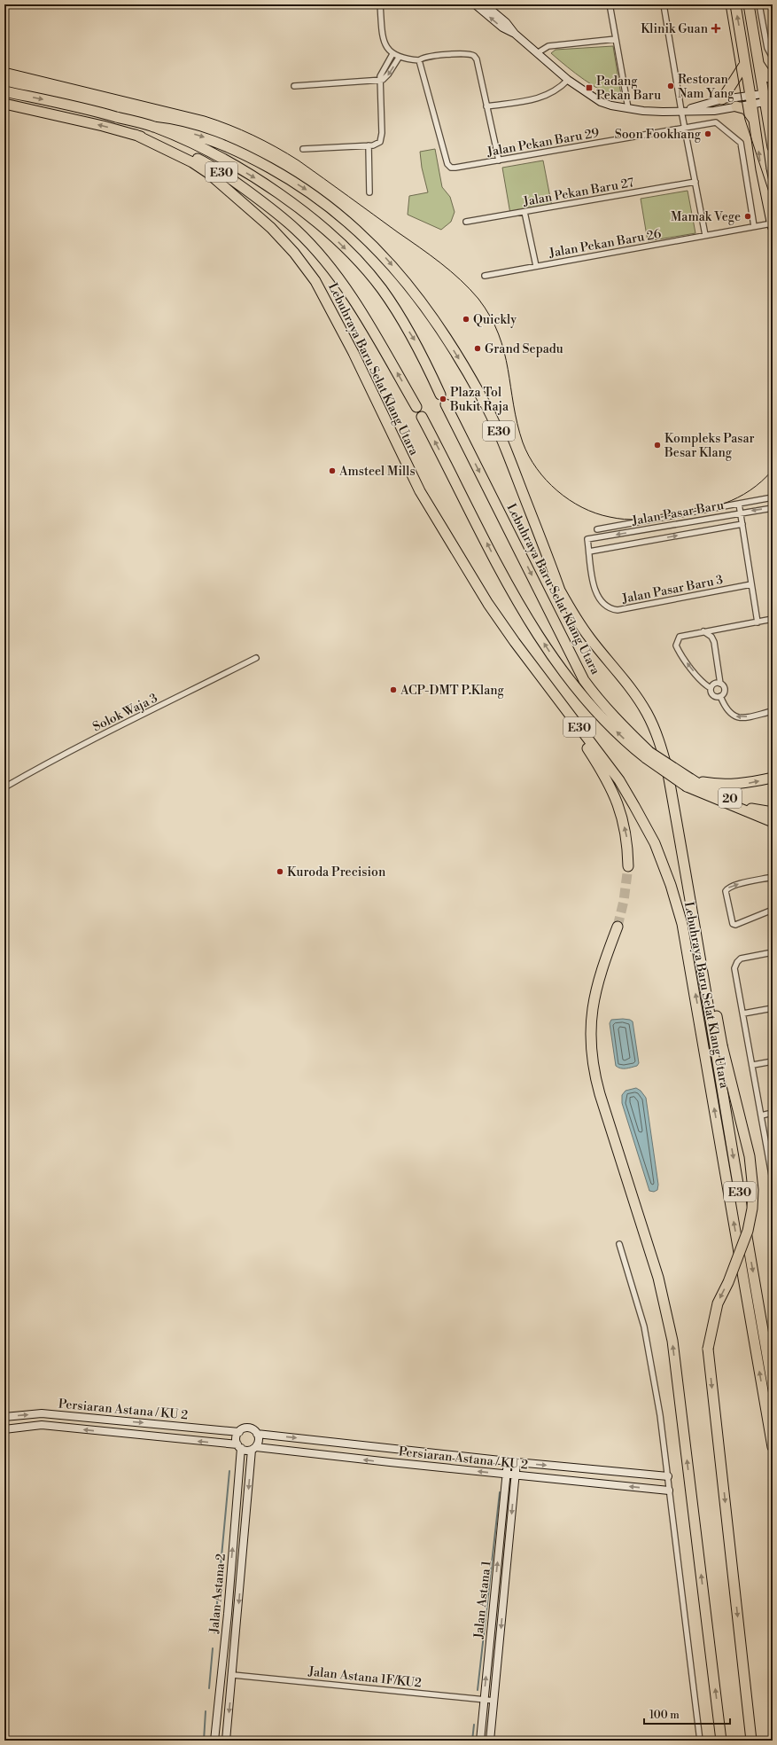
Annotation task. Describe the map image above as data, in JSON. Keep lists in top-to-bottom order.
{
  "streets": {
    "highway": ["E30", "Lebuhraya Baru Selat Klang Utara", "20"],
    "street": [
      "Jalan Pekan Baru 29",
      "Jalan Pekan Baru 27",
      "Jalan Pekan Baru 26",
      "Jalan Pasar Baru",
      "Jalan Pasar Baru 3",
      "Solok Waja 3",
      "Persiaran Astana / KU 2",
      "Jalan Astana 2",
      "Jalan Astana 1",
      "Jalan Astana 1F/KU2"
    ]
  },
  "crossings": [
    ["Jalan Pekan Baru 29", "Jalan Pekan Baru 26"],
    ["Lebuhraya Baru Selat Klang Utara", "20"],
    ["Jalan Pasar Baru", "Jalan Pasar Baru 3"],
    ["Persiaran Astana / KU 2", "Jalan Astana 2"],
    ["Persiaran Astana / KU 2", "Jalan Astana 1"],
    ["Jalan Astana 2", "Jalan Astana 1F/KU2"],
    ["Jalan Astana 1", "Jalan Astana 1F/KU2"]
  ],
  "places": {
    "health": ["Klinik Guan"],
    "other": [
      "Restoran Nam Yang",
      "Soon Fookhang",
      "Mamak Vege",
      "Quickly",
      "Grand Sepadu",
      "Plaza Tol Bukit Raja",
      "Kompleks Pasar Besar Klang",
      "Amsteel Mills",
      "ACP-DMT P.Klang",
      "Kuroda Precision"
    ],
    "transit": ["Padang Pekan Baru"]
  },
  "scale_bar": "100 m"
}
